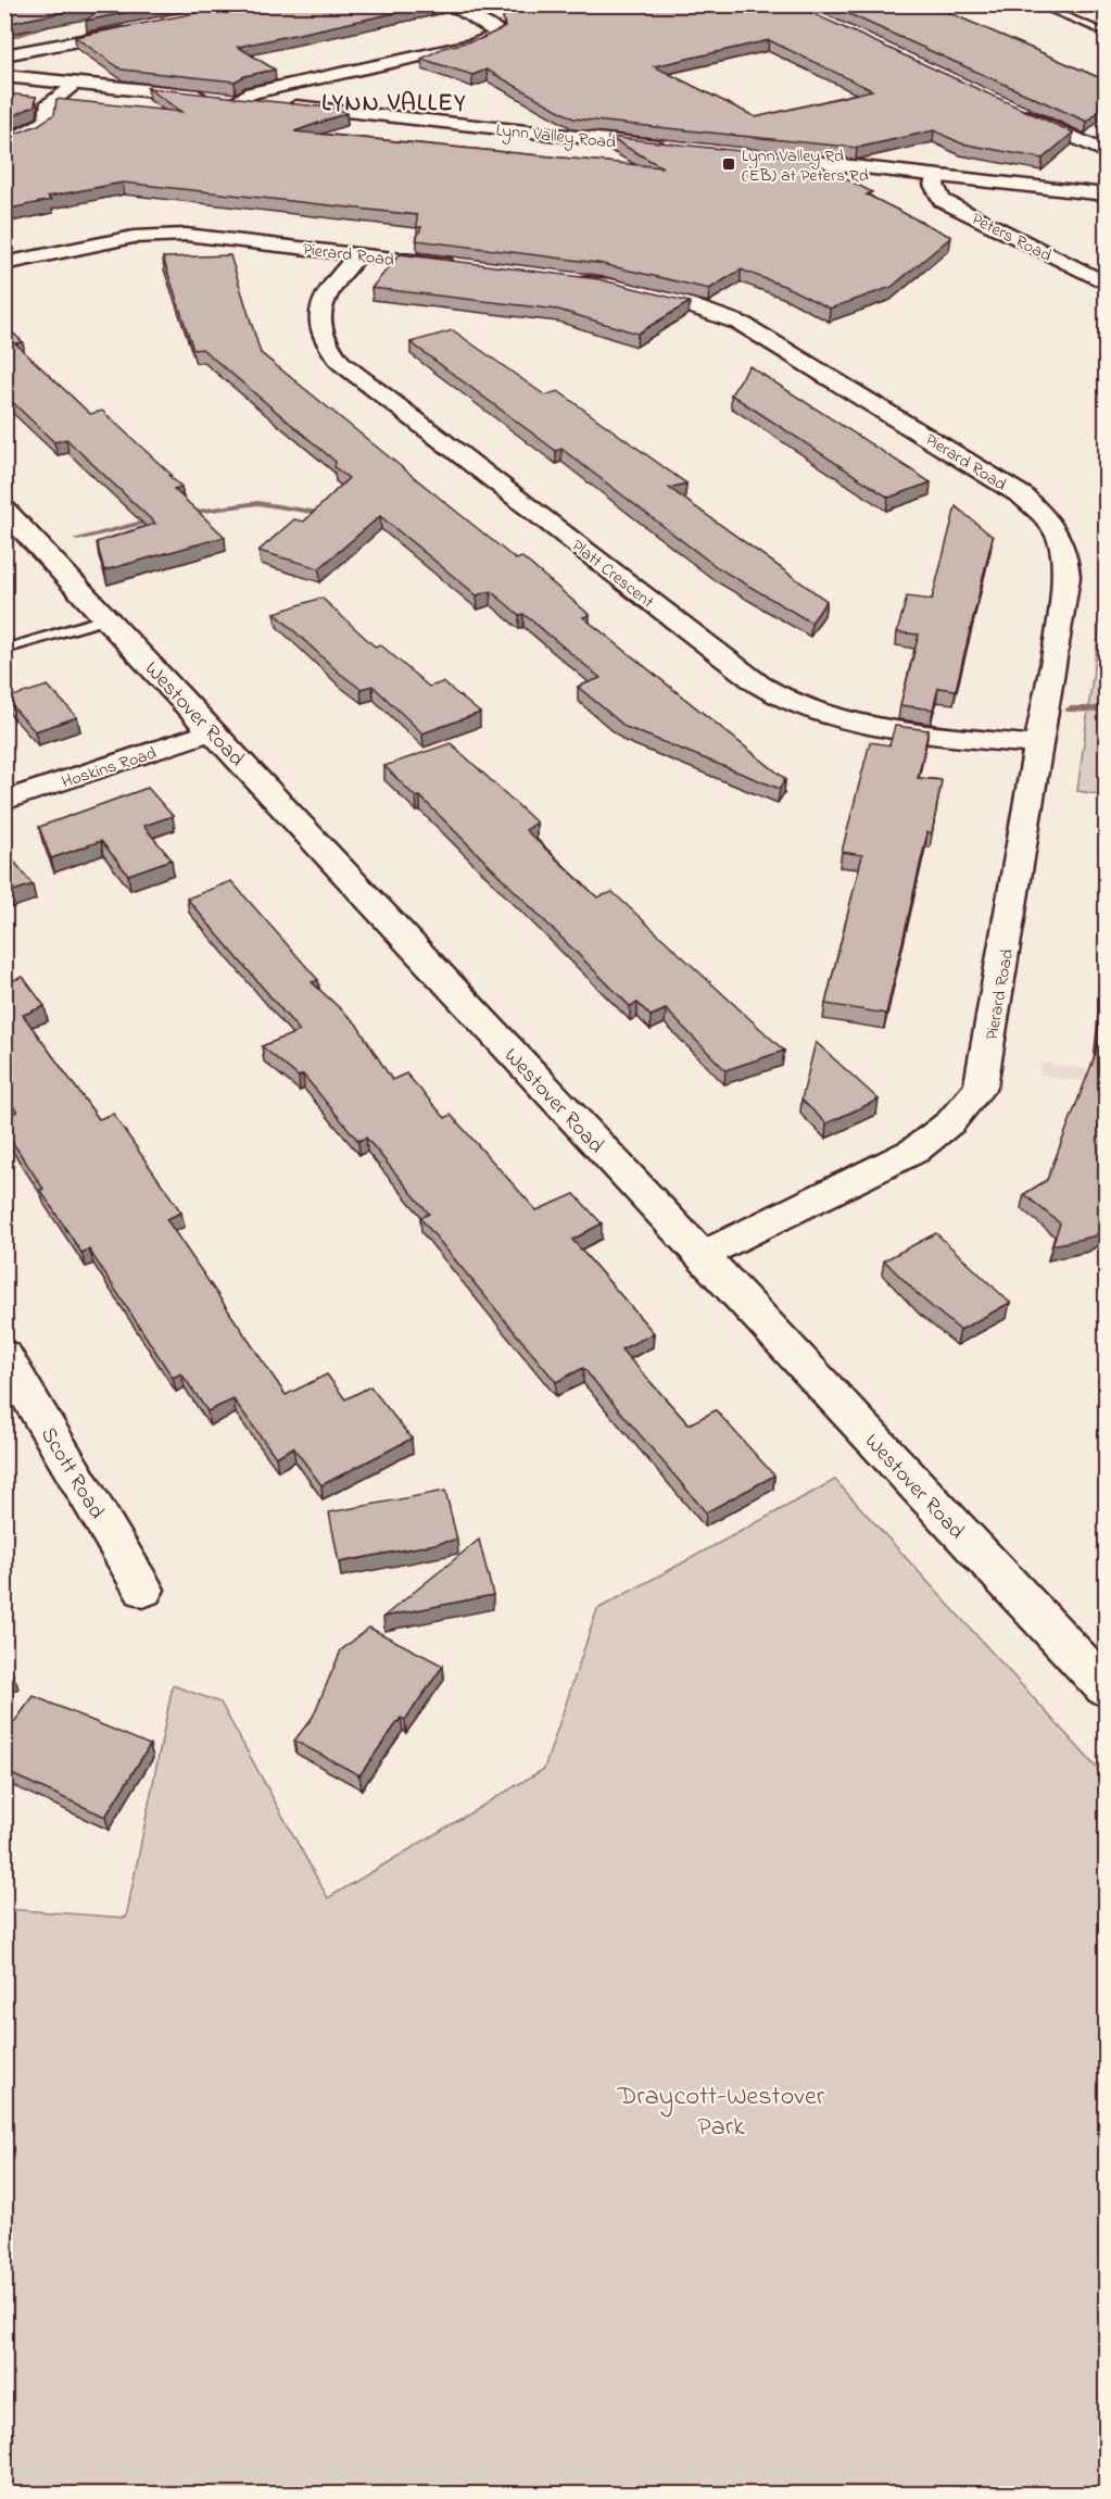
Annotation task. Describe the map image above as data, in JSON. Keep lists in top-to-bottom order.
{
  "streets": {
    "street": [
      "Lynn Valley Road",
      "Peters Road",
      "Pierard Road",
      "Platt Crescent",
      "Westover Road",
      "Hoskins Road",
      "Scott Road"
    ]
  },
  "crossings": [
    ["Pierard Road", "Platt Crescent"],
    ["Pierard Road", "Westover Road"],
    ["Westover Road", "Hoskins Road"]
  ],
  "districts": ["LYNN VALLEY"],
  "parks": ["Draycott-Westover Park"],
  "places": {
    "transit": ["Lynn Valley Rd (EB) at Peters Rd"]
  }
}
